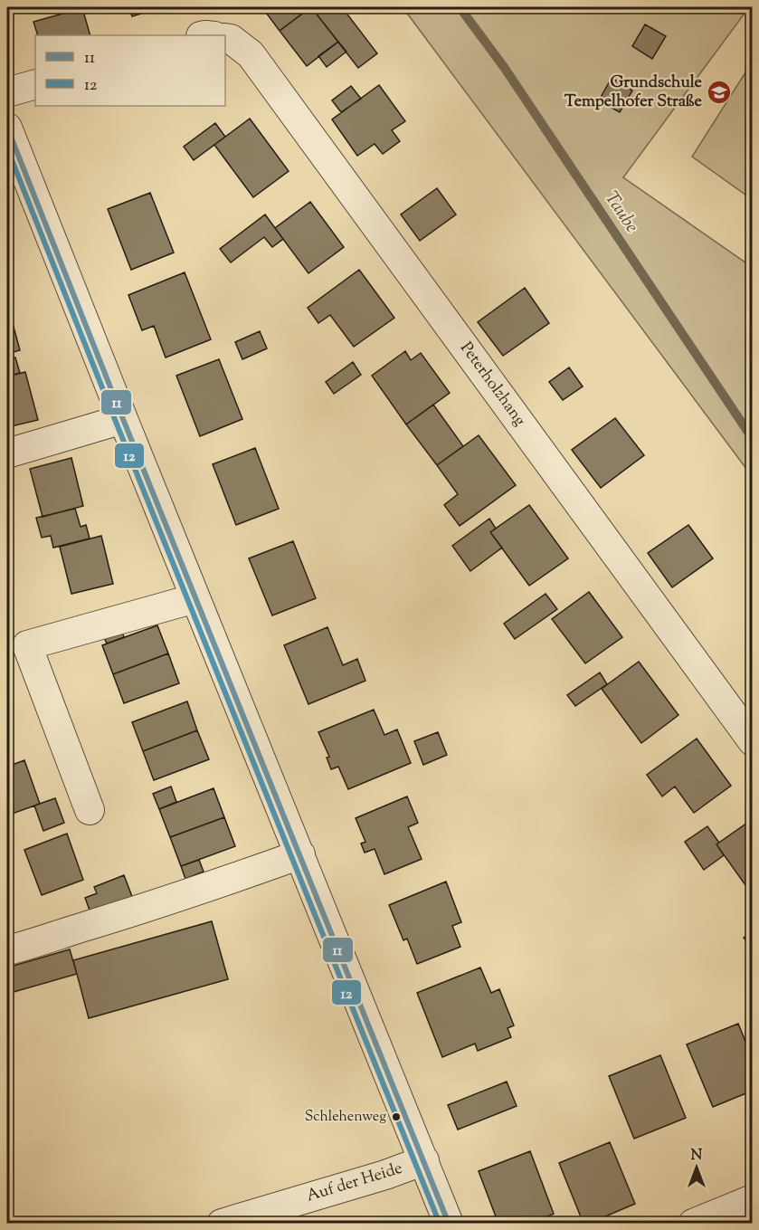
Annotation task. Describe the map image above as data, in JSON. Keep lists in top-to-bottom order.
{
  "streets": {
    "street": ["Peterholzhang", "Auf der Heide"]
  },
  "water": ["Taube"],
  "places": {
    "school or university": ["Grundschule Tempelhofer Straße"],
    "other": ["Schlehenweg"]
  },
  "lines": ["transit line 11", "transit line 12"],
  "legend": ["11", "12"],
  "north": "top"
}
